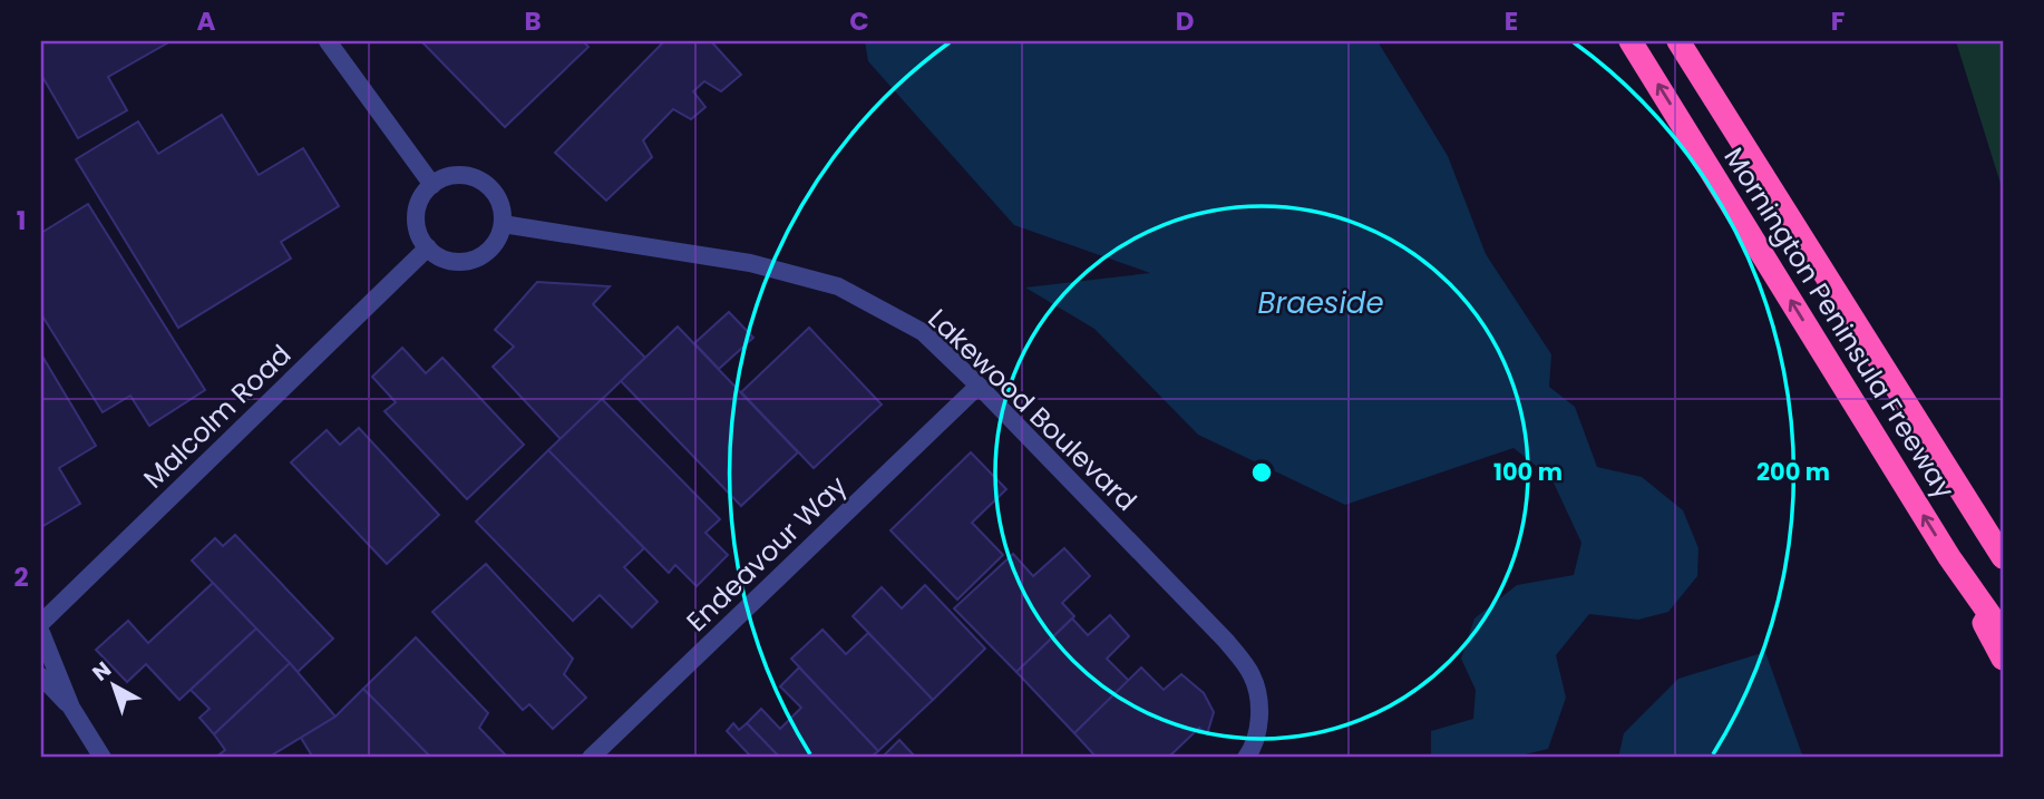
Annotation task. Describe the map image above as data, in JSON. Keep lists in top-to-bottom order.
{
  "streets": {
    "highway": ["Mornington Peninsula Freeway"],
    "street": ["Lakewood Boulevard", "Malcolm Road", "Endeavour Way"]
  },
  "crossings": [
    ["Lakewood Boulevard", "Malcolm Road"],
    ["Lakewood Boulevard", "Endeavour Way"]
  ],
  "water": ["Braeside"],
  "north": "top left",
  "grid": {
    "columns": [
      "A",
      "B",
      "C",
      "D",
      "E",
      "F"
    ],
    "rows": ["1", "2"]
  },
  "rings": ["100 m", "200 m"]
}
